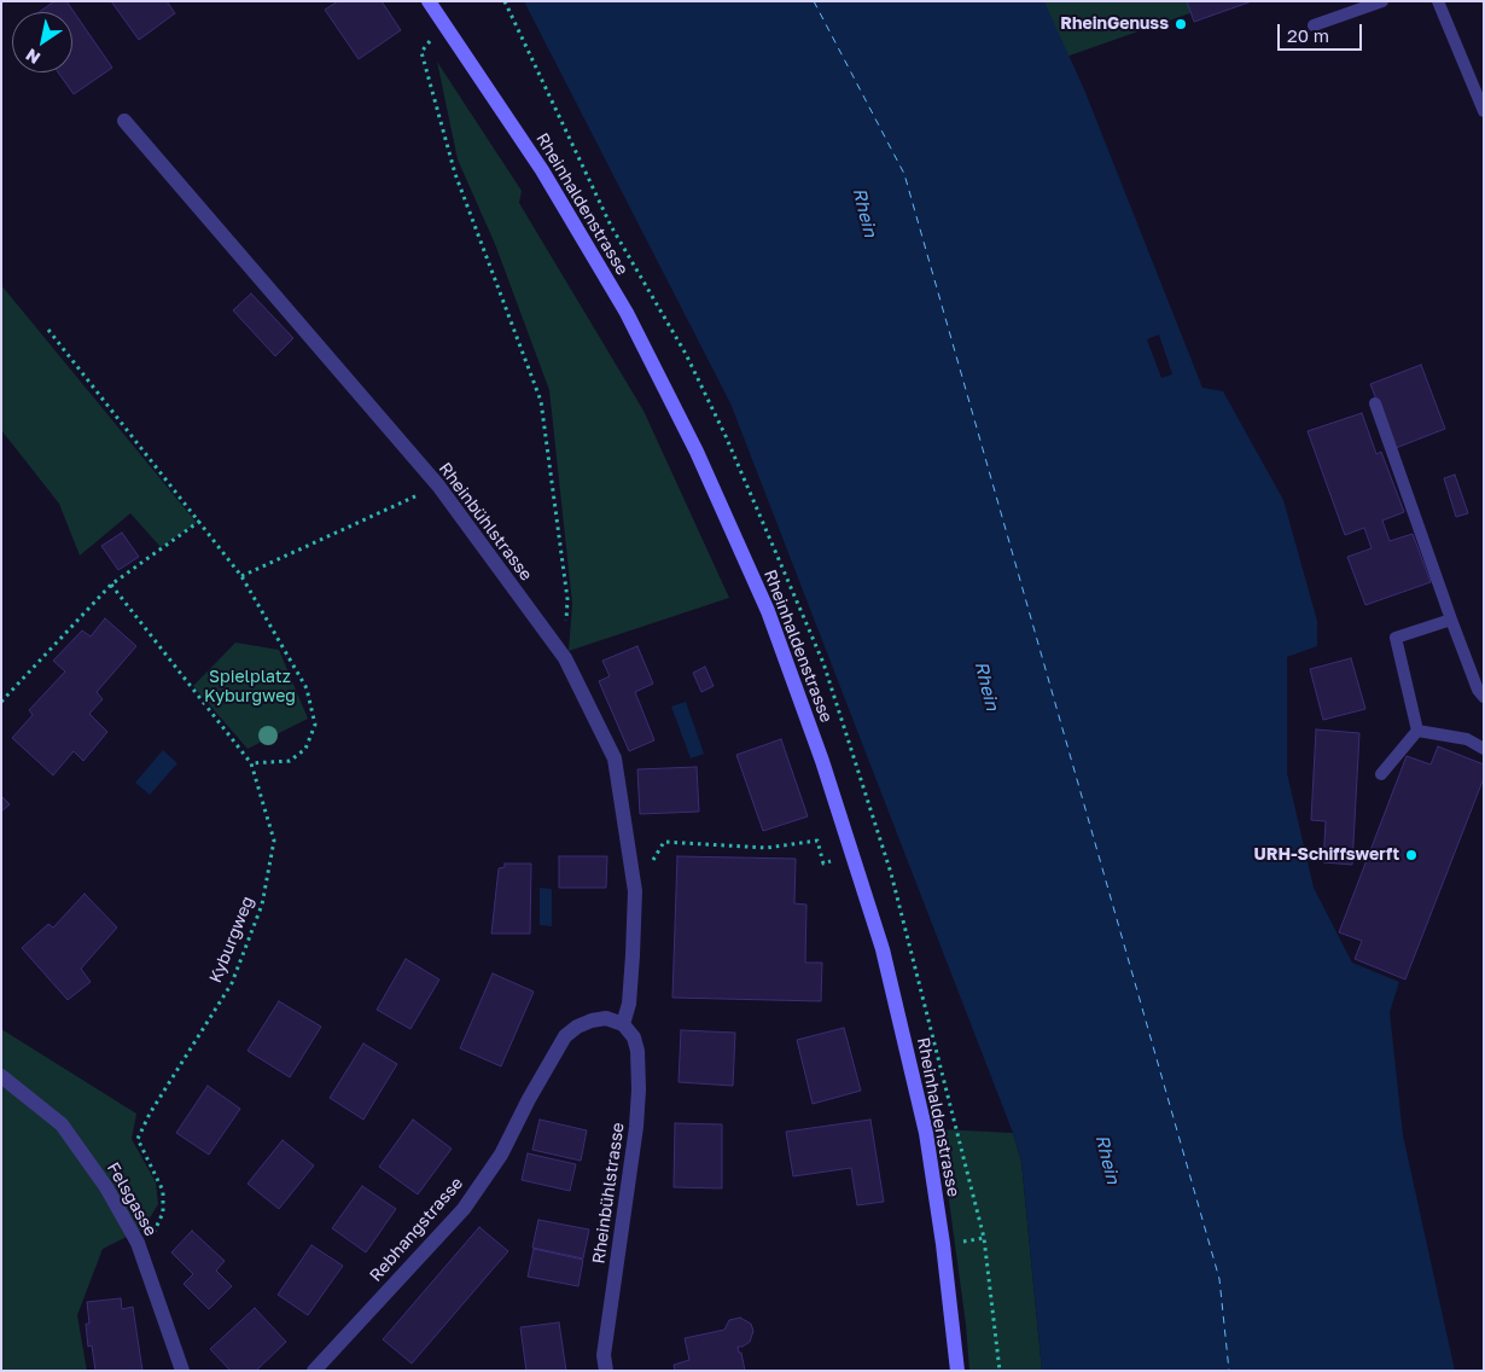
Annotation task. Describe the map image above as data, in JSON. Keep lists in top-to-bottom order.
{
  "streets": {
    "main road": ["Rheinhaldenstrasse"],
    "street": ["Rheinbühlstrasse", "Felsgasse", "Rebhangstrasse"],
    "path": ["Kyburgweg"]
  },
  "crossings": [
    ["Rheinbühlstrasse", "Rebhangstrasse"],
    ["Kyburgweg", "Felsgasse"]
  ],
  "water": ["Rhein"],
  "parks": ["Spielplatz Kyburgweg"],
  "places": ["RheinGenuss", "URH-Schiffswerft"],
  "scale_bar": "20 m",
  "north": "bottom left"
}
